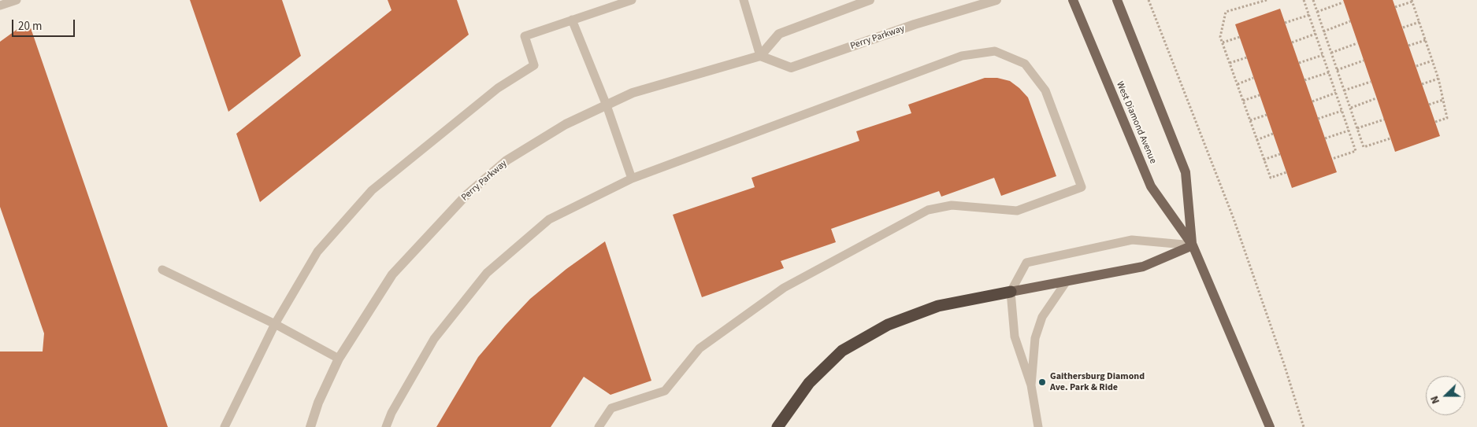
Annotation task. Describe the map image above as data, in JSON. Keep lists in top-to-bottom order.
{
  "streets": {
    "main road": ["West Diamond Avenue"],
    "street": ["Perry Parkway"]
  },
  "places": ["Gaithersburg Diamond Ave. Park & Ride"],
  "scale_bar": "20 m",
  "north": "left"
}
